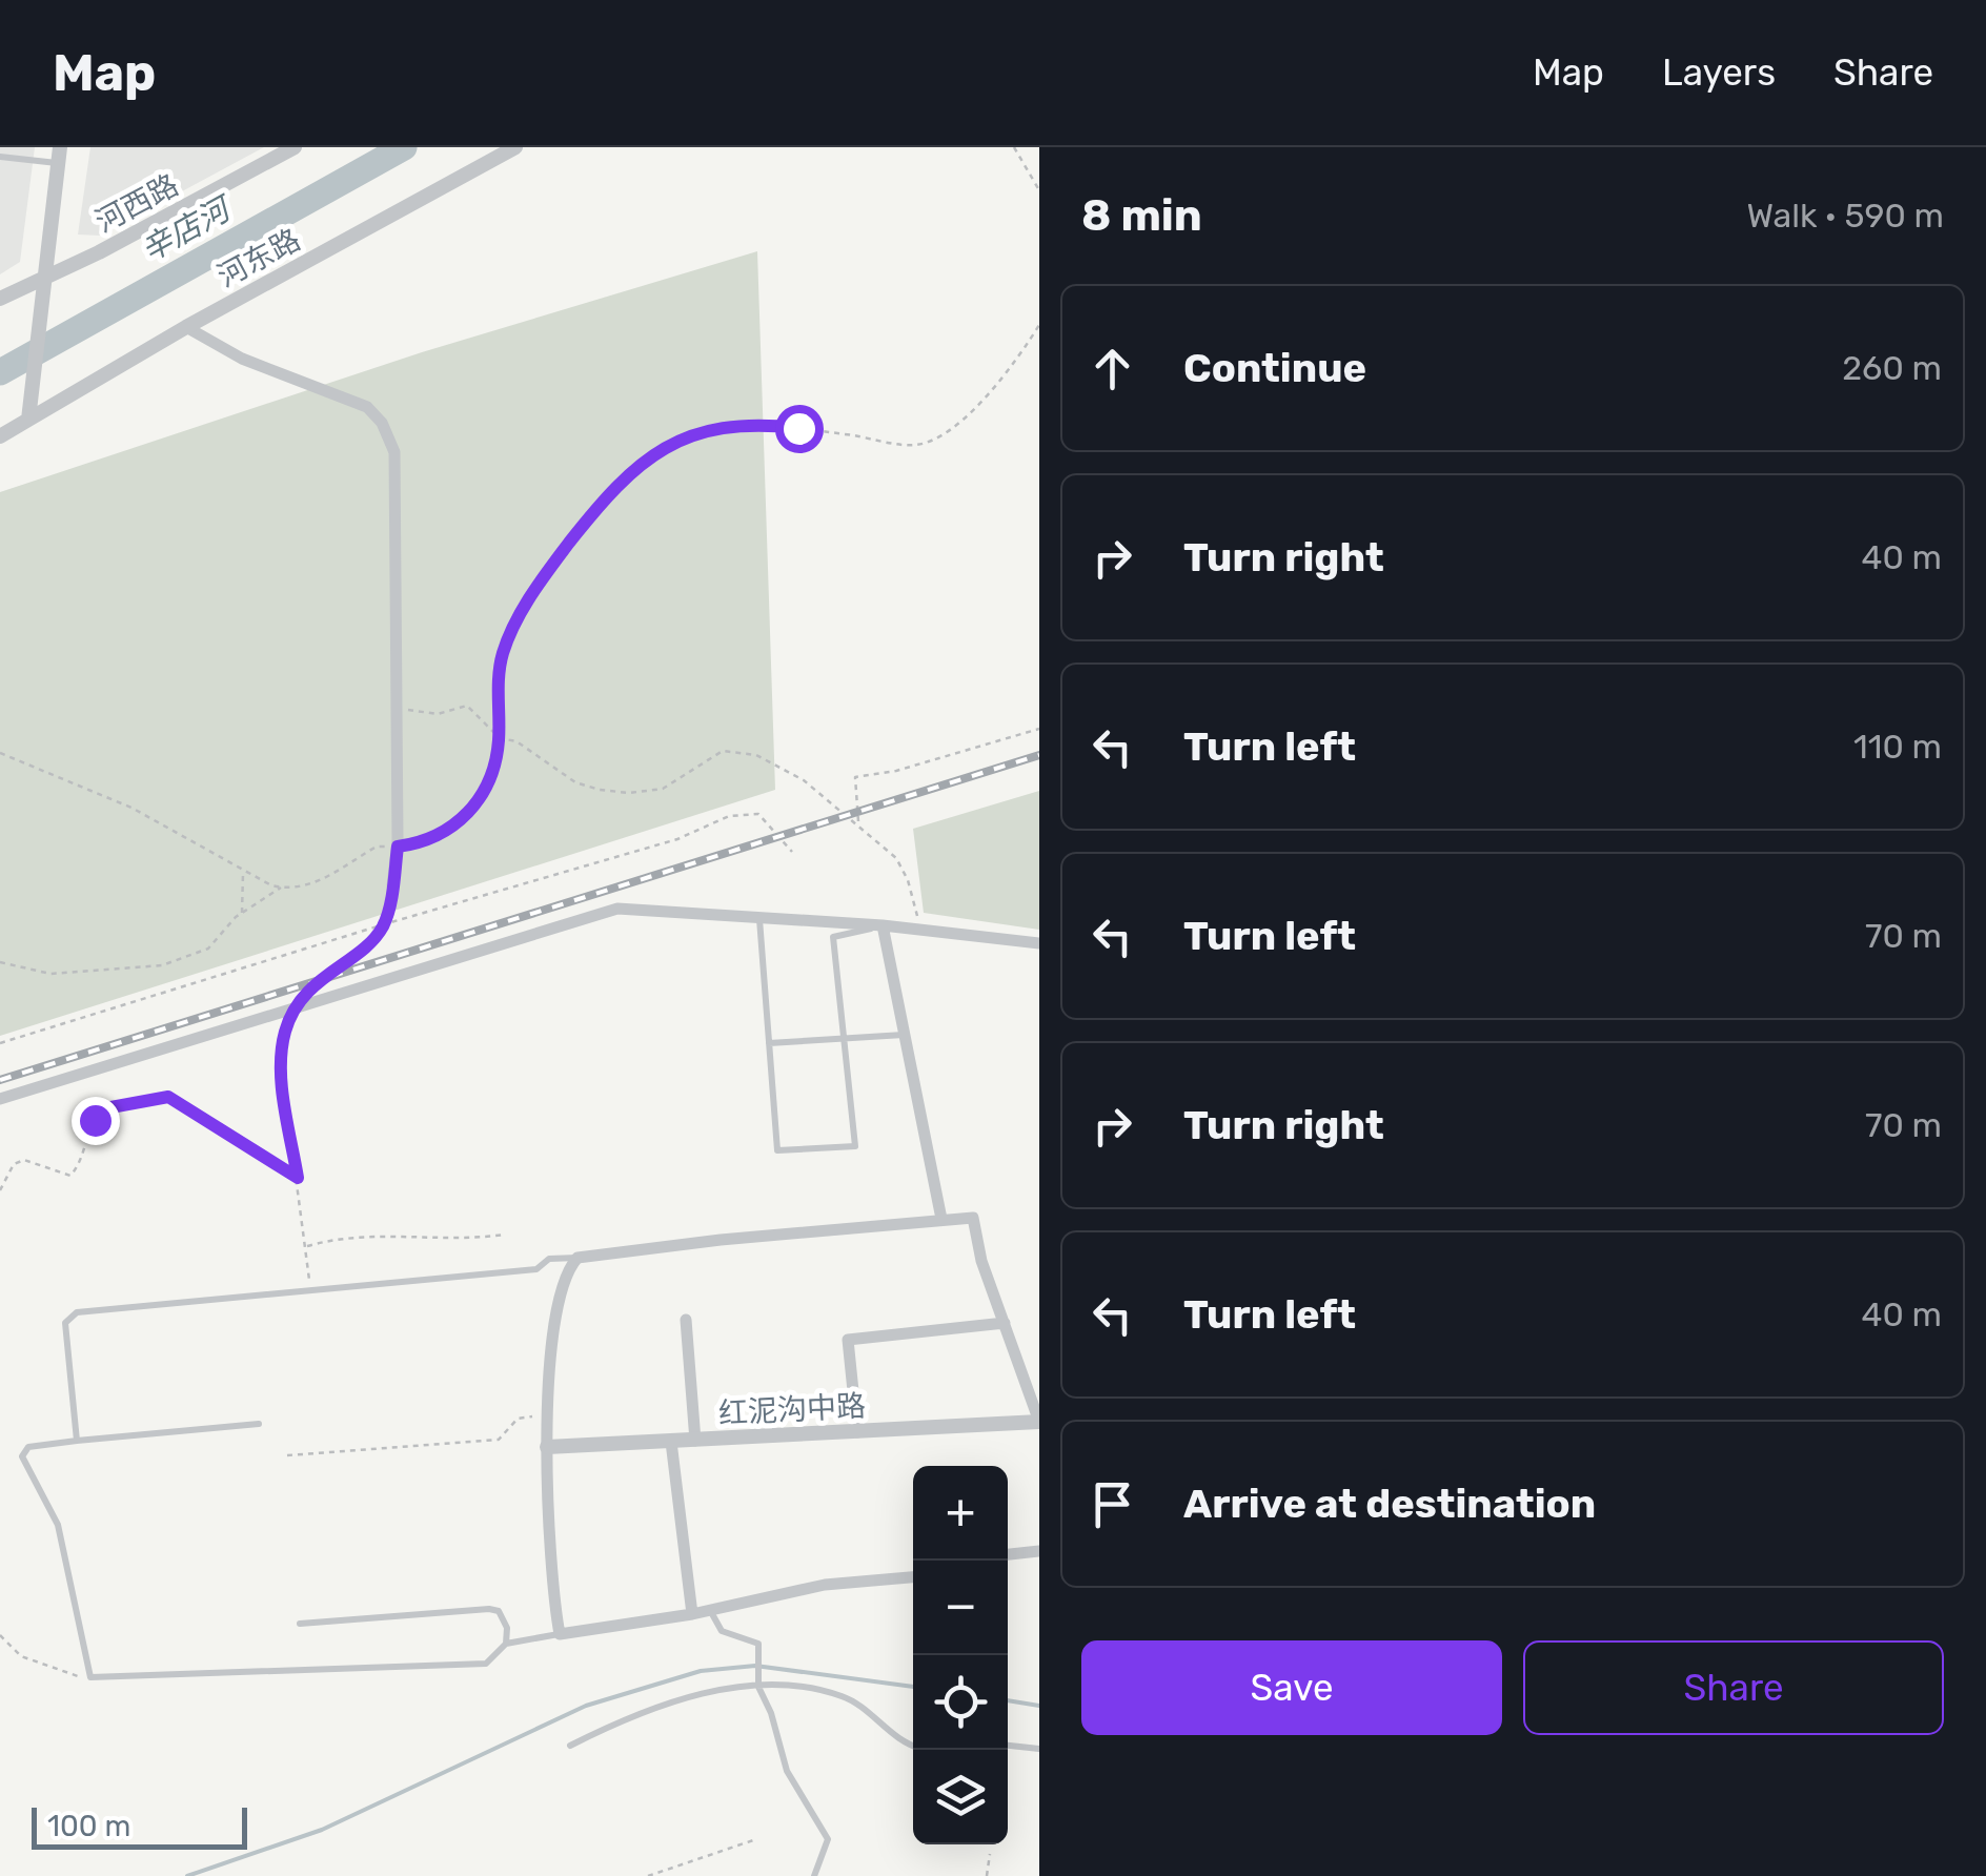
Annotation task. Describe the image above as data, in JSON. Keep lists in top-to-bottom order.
{
  "streets": {
    "street": ["河西路", "河东路", "红泥沟中路"]
  },
  "water": ["辛店河"],
  "scale_bar": "100 m",
  "page": {
    "header": "Map",
    "nav": ["Map", "Layers", "Share"],
    "heading": ["8 min", "Walk · 590 m"],
    "list": [
      ["Continue", "260 m"],
      ["Turn right", "40 m"],
      ["Turn left", "110 m"],
      ["Turn left", "70 m"],
      ["Turn right", "70 m"],
      ["Turn left", "40 m"],
      "Arrive at destination"
    ],
    "map_buttons": ["+", "−"],
    "buttons": ["Save", "Share"],
    "scale": "100 m"
  }
}
